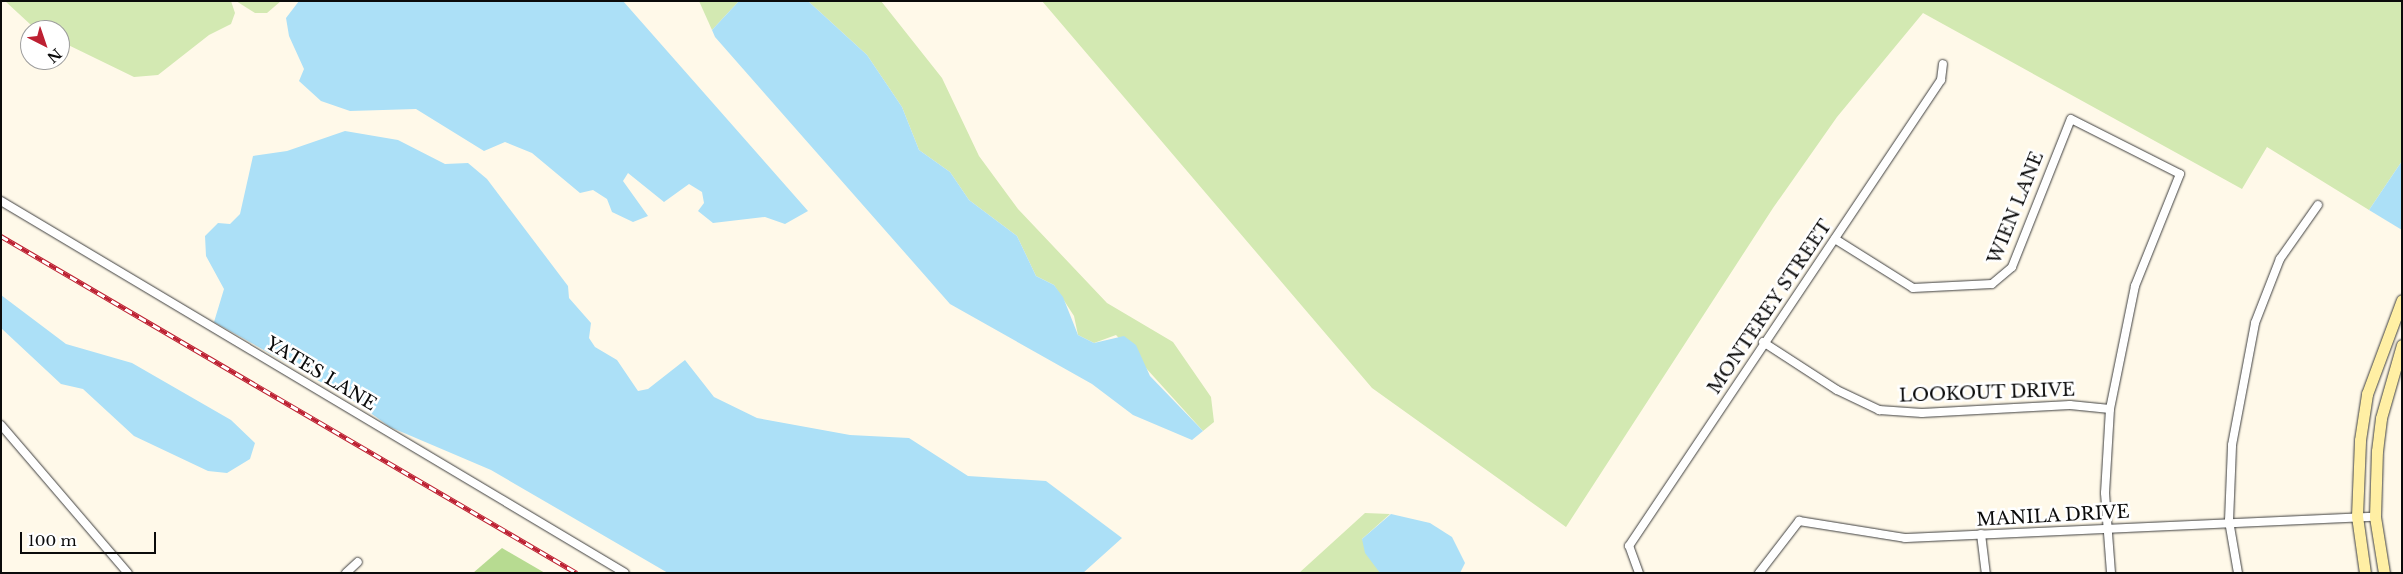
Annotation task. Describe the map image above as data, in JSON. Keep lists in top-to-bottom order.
{
  "streets": {
    "street": [
      "WIEN LANE",
      "MONTEREY STREET",
      "YATES LANE",
      "LOOKOUT DRIVE",
      "MANILA DRIVE"
    ]
  },
  "crossings": [
    ["WIEN LANE", "MONTEREY STREET"],
    ["WIEN LANE", "LOOKOUT DRIVE"],
    ["MONTEREY STREET", "LOOKOUT DRIVE"]
  ],
  "scale_bar": "100 m",
  "north": "bottom right"
}
